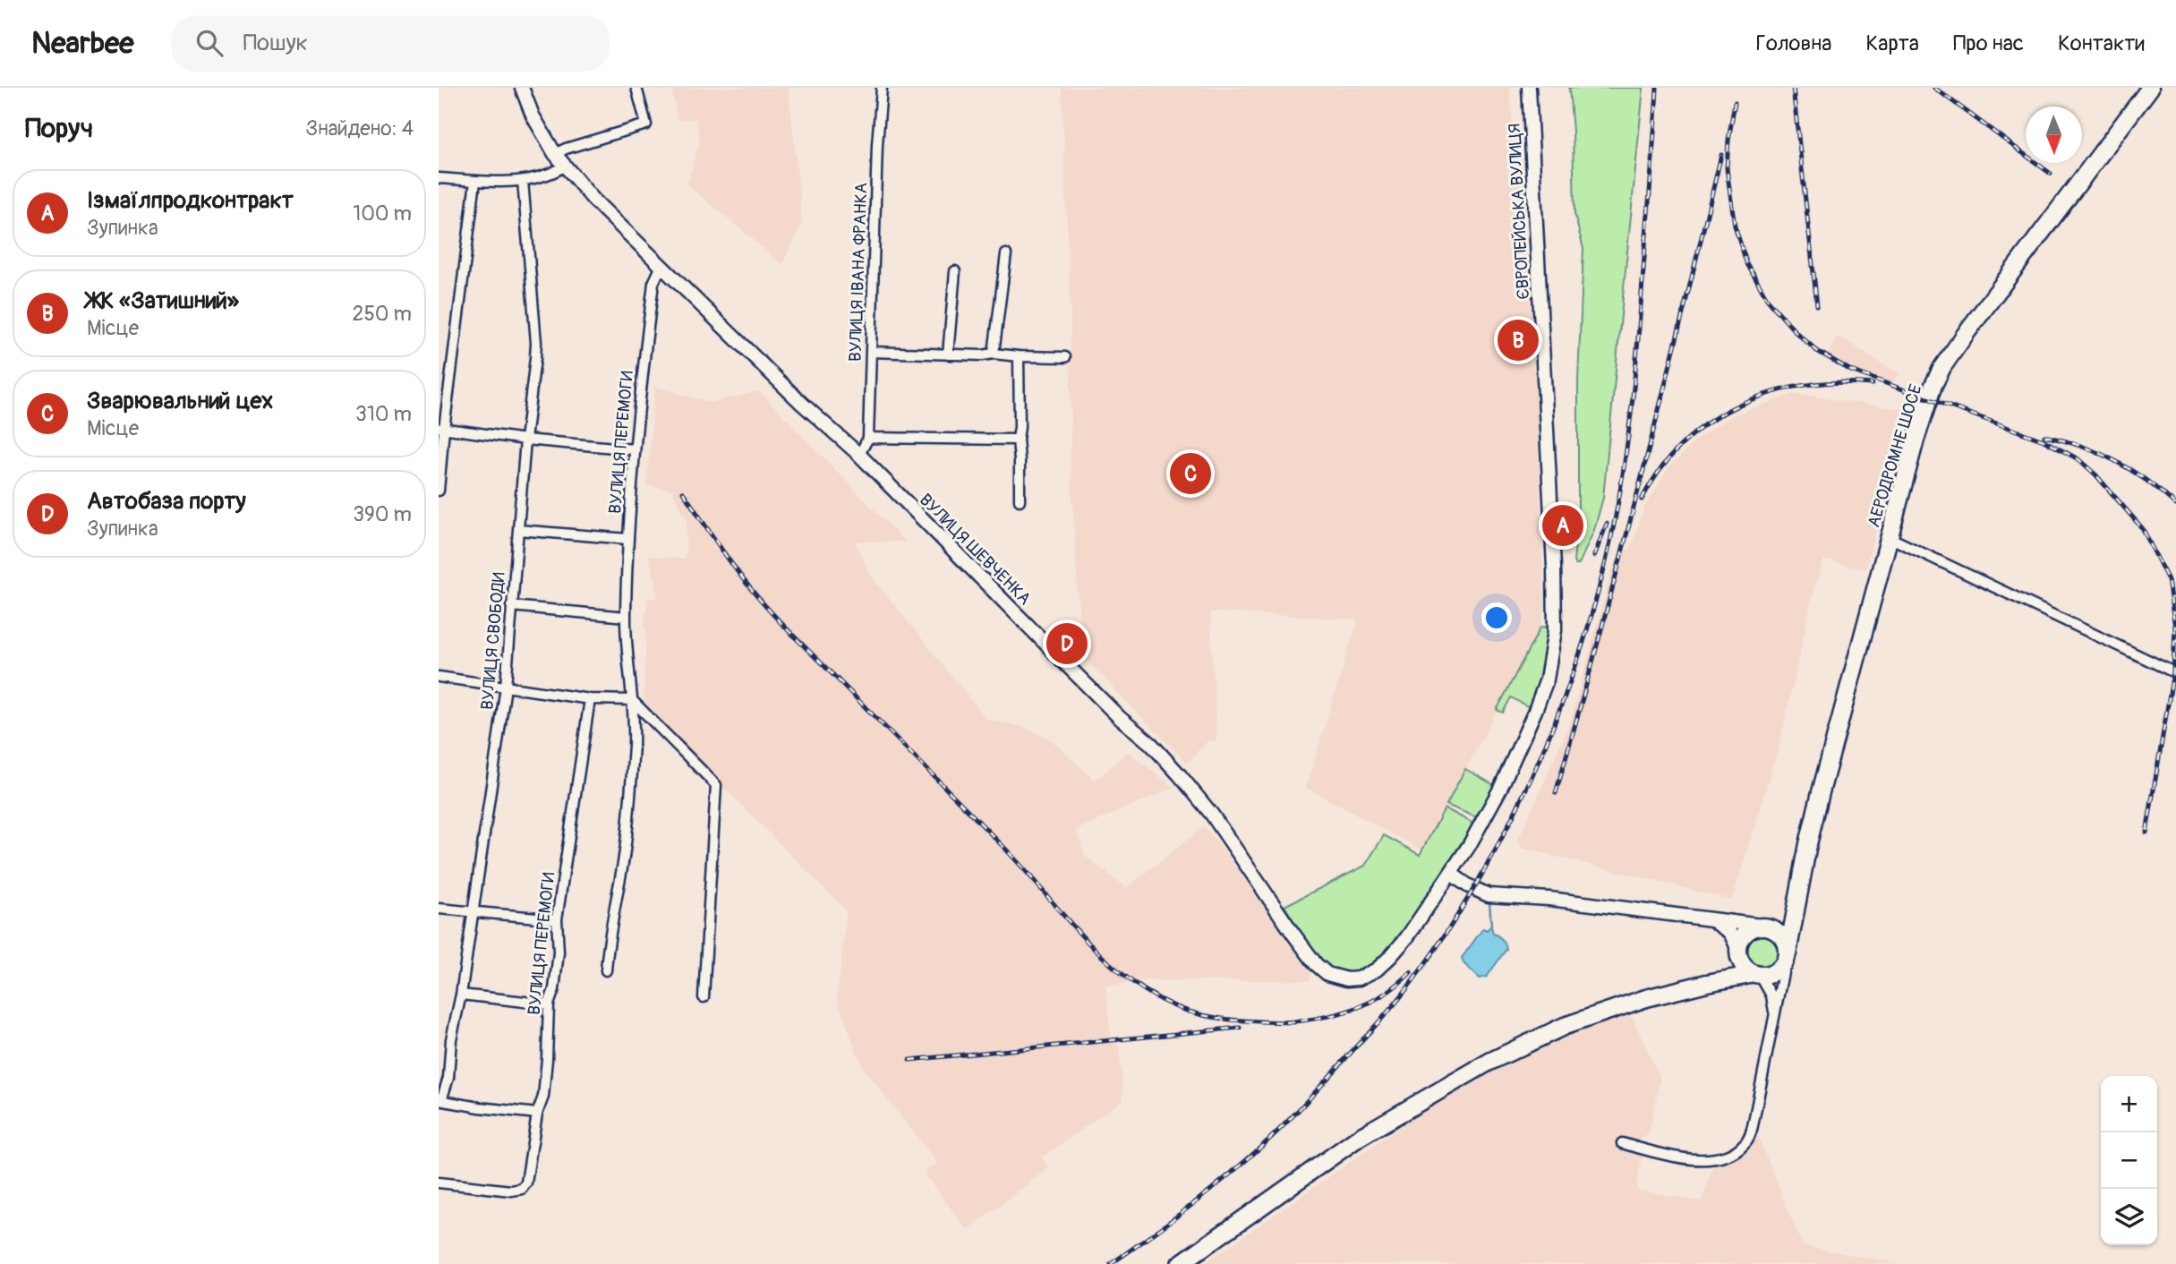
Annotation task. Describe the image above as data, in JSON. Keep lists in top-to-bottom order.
{
  "streets": {
    "highway": ["АЕРОДРОМНЕ ШОСЕ"],
    "main road": ["ЄВРОПЕЙСЬКА ВУЛИЦЯ", "ВУЛИЦЯ ШЕВЧЕНКА"],
    "street": ["ВУЛИЦЯ ІВАНА ФРАНКА", "ВУЛИЦЯ ПЕРЕМОГИ", "ВУЛИЦЯ СВОБОДИ"]
  },
  "crossings": [
    ["ЄВРОПЕЙСЬКА ВУЛИЦЯ", "ВУЛИЦЯ ШЕВЧЕНКА"],
    ["ВУЛИЦЯ ІВАНА ФРАНКА", "ВУЛИЦЯ ШЕВЧЕНКА"],
    ["ВУЛИЦЯ ПЕРЕМОГИ", "ВУЛИЦЯ ШЕВЧЕНКА"]
  ],
  "north": "bottom",
  "page": {
    "header": "Nearbee",
    "search": "Пошук",
    "nav": [
      "Головна",
      "Карта",
      "Про нас",
      "Контакти"
    ],
    "heading": ["Поруч", "Знайдено: 4"],
    "list": [
      {
        "mark": "A",
        "name": "Ізмаїлпродконтракт",
        "note": "Зупинка",
        "value": "100 m"
      },
      {
        "mark": "B",
        "name": "ЖК «Затишний»",
        "note": "Місце",
        "value": "250 m"
      },
      {
        "mark": "C",
        "name": "Зварювальний цех",
        "note": "Місце",
        "value": "310 m"
      },
      {
        "mark": "D",
        "name": "Автобаза порту",
        "note": "Зупинка",
        "value": "390 m"
      }
    ],
    "pins": [
      "B",
      "C",
      "A",
      "D"
    ],
    "map_buttons": ["+", "−"]
  }
}
